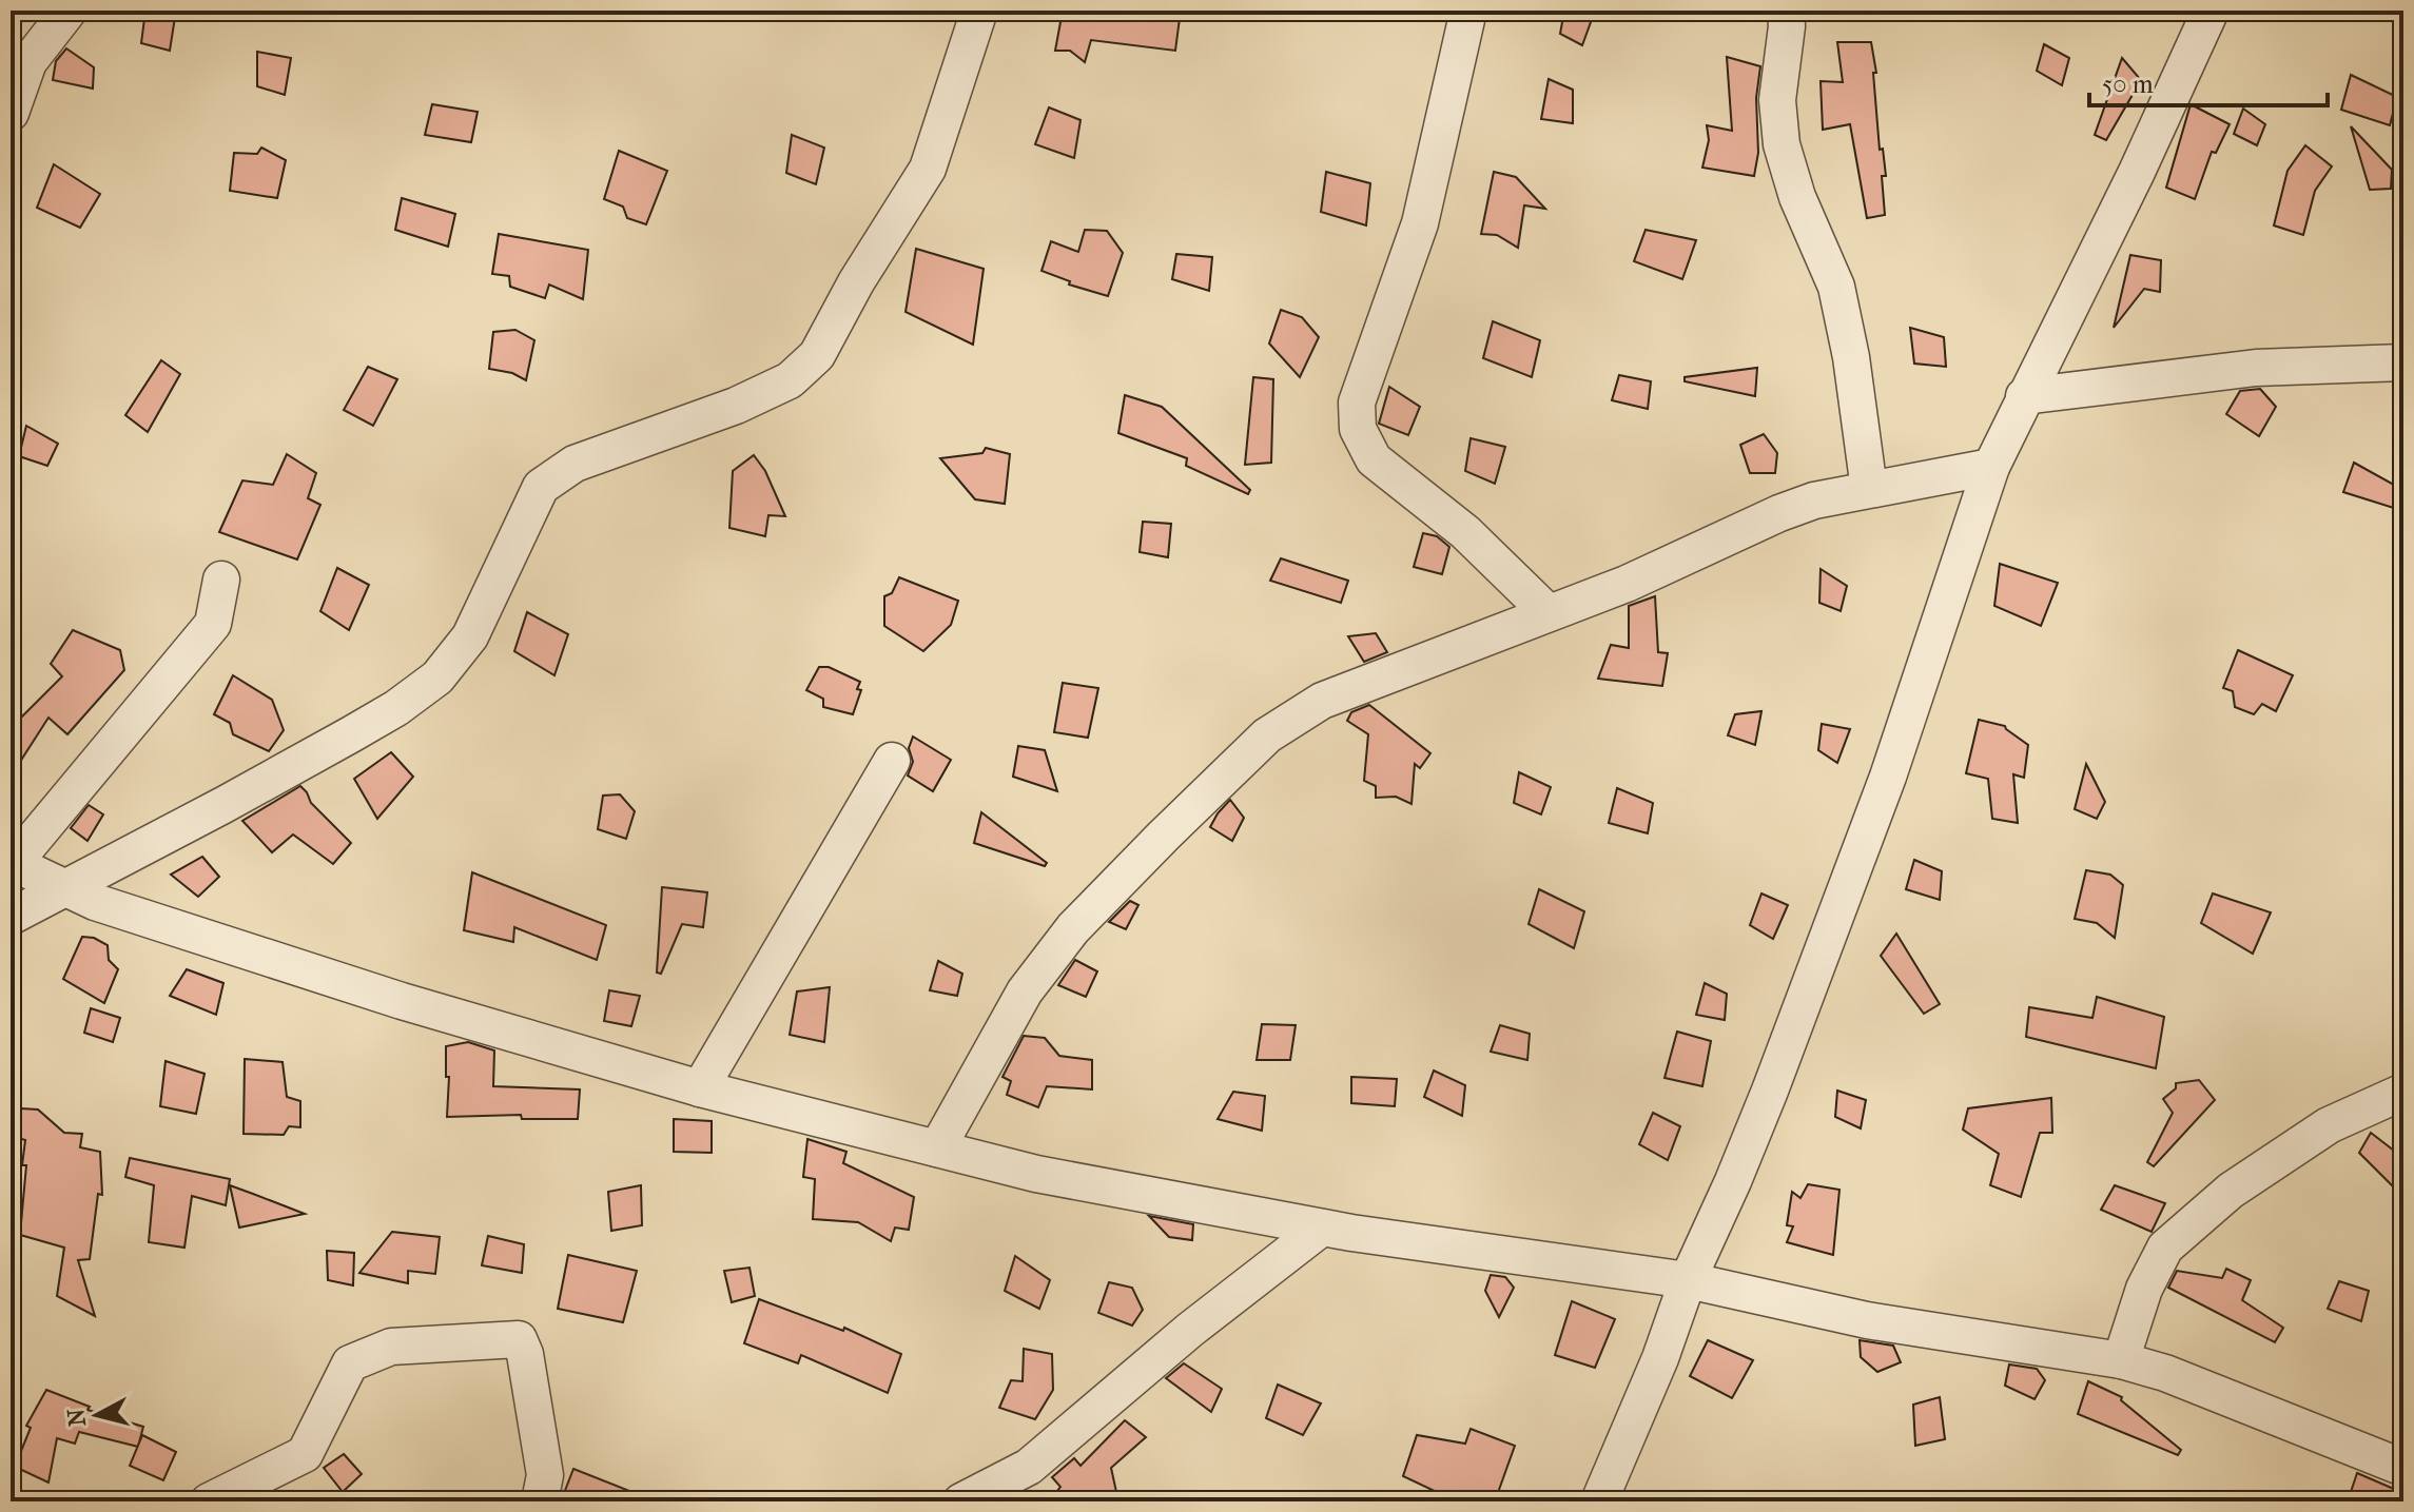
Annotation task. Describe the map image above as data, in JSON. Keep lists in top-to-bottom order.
{
  "scale_bar": "50 m",
  "north": "left"
}
